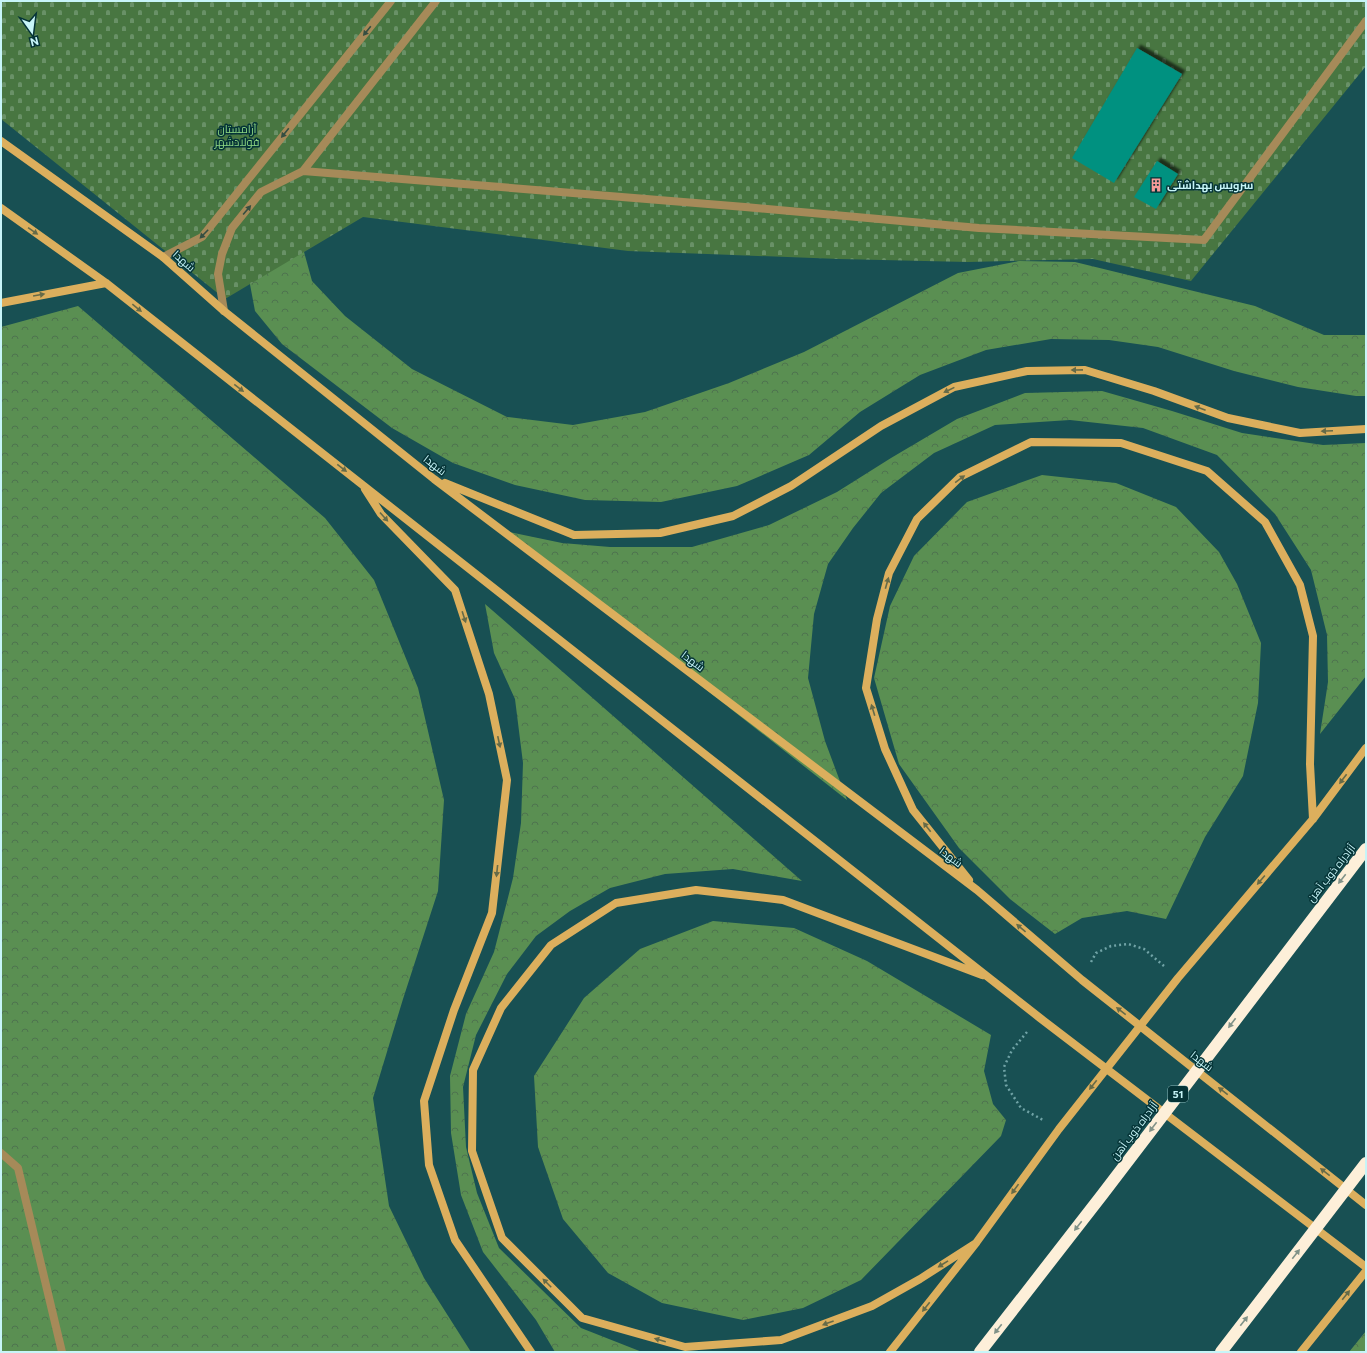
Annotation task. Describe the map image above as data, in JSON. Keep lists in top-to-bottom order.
{
  "streets": {
    "highway": ["آزادراه ذوب آهن", "51"],
    "main road": ["شهدا"]
  },
  "one_way": ["آزادراه ذوب آهن"],
  "parks": ["آرامستان فولادشهر"],
  "places": {
    "building": ["سرویس بهداشتی"]
  },
  "north": "bottom"
}
